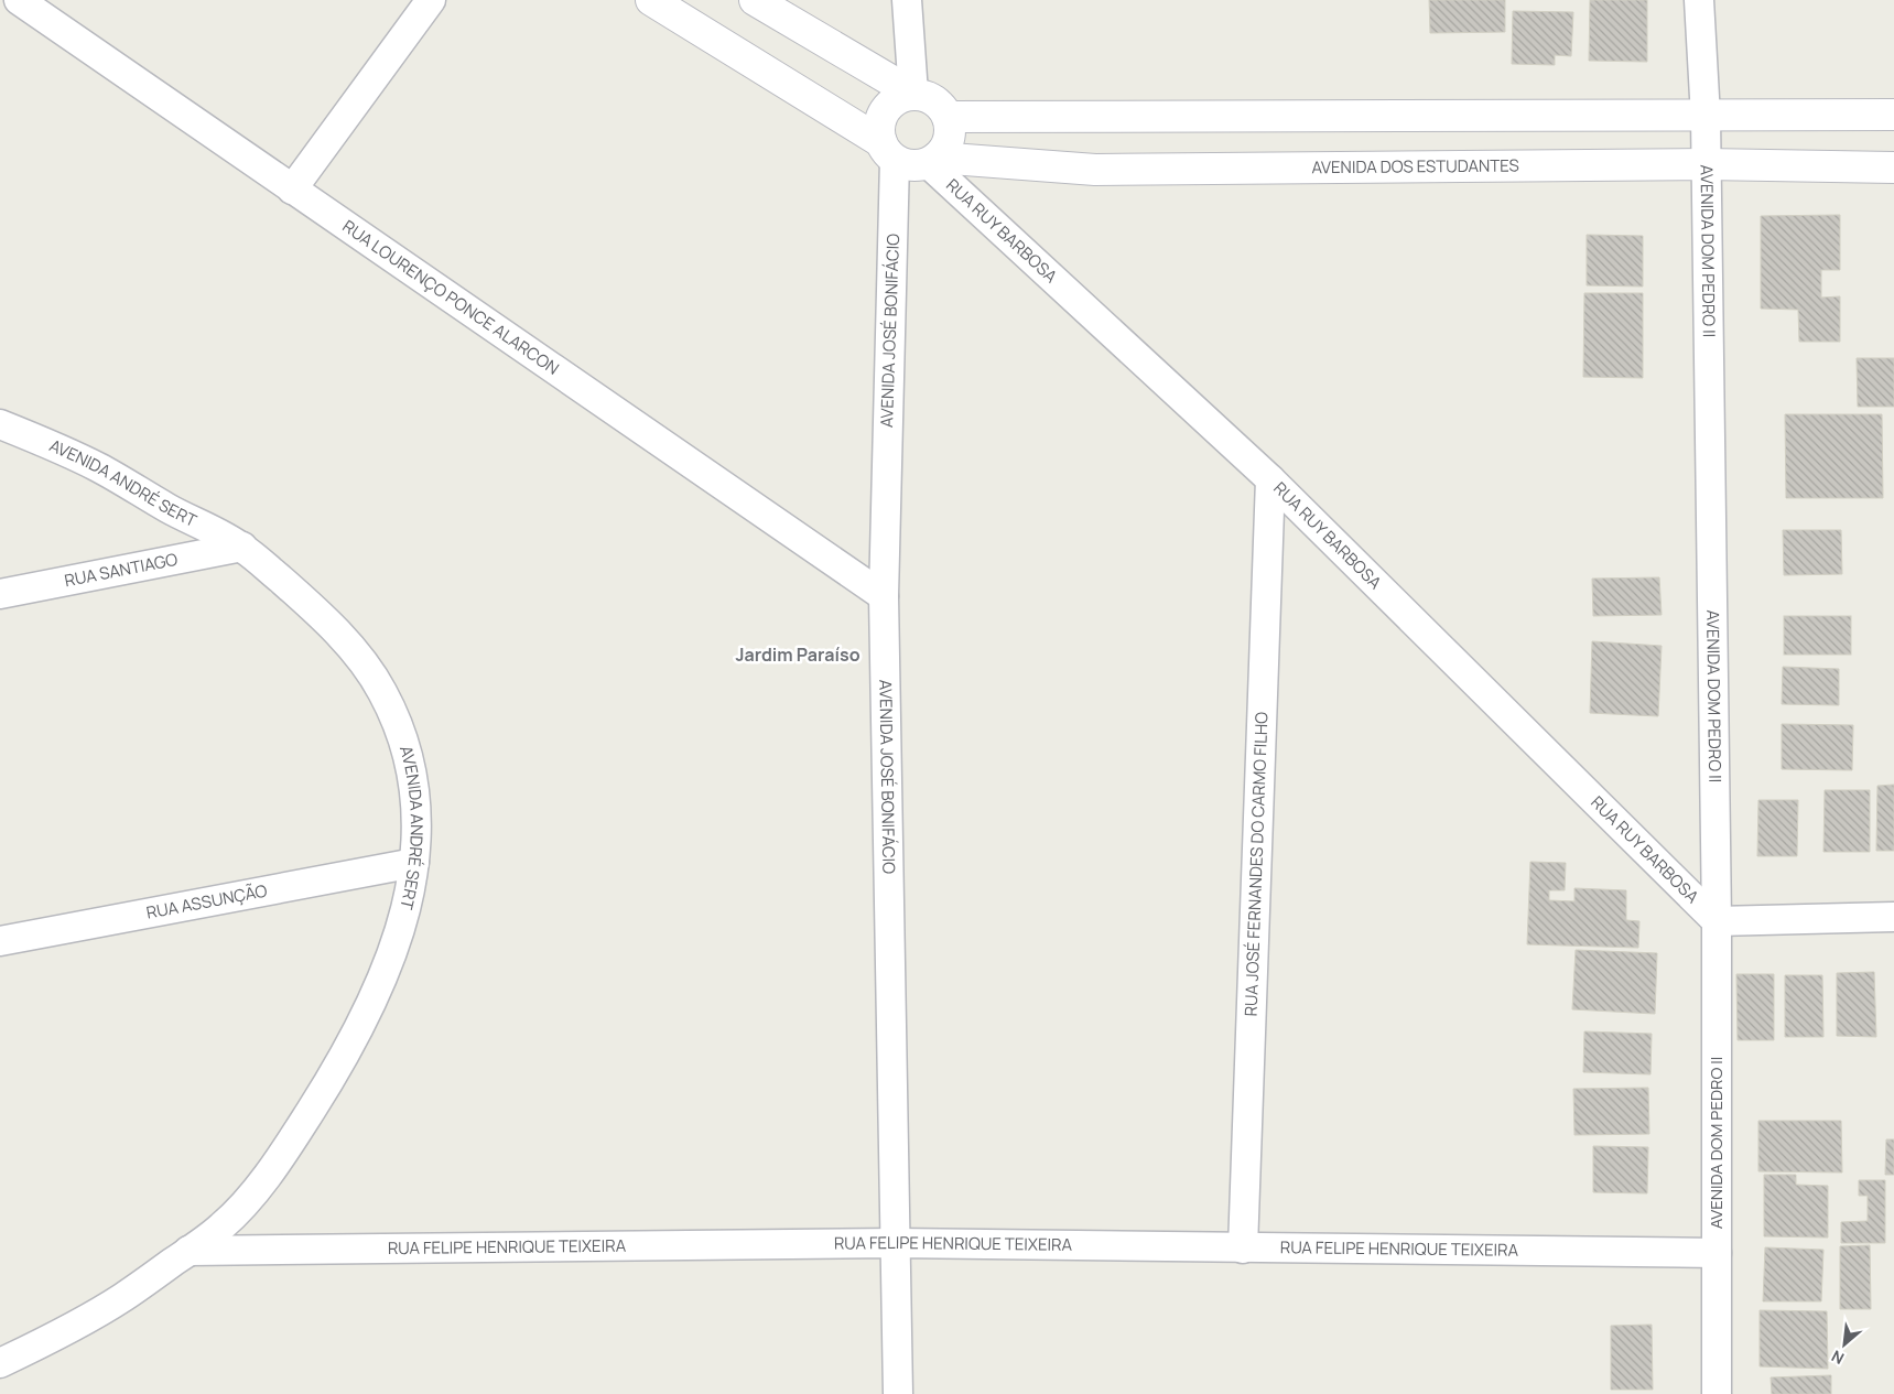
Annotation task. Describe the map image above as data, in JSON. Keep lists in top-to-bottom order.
{
  "streets": {
    "street": [
      "AVENIDA DOS ESTUDANTES",
      "RUA RUY BARBOSA",
      "AVENIDA DOM PEDRO II",
      "RUA LOURENÇO PONCE ALARCON",
      "AVENIDA JOSÉ BONIFÁCIO",
      "AVENIDA ANDRÉ SERT",
      "RUA SANTIAGO",
      "RUA JOSÉ FERNANDES DO CARMO FILHO",
      "RUA ASSUNÇÃO",
      "RUA FELIPE HENRIQUE TEIXEIRA"
    ]
  },
  "crossings": [
    ["AVENIDA DOS ESTUDANTES", "RUA RUY BARBOSA"],
    ["AVENIDA DOS ESTUDANTES", "AVENIDA DOM PEDRO II"],
    ["AVENIDA DOS ESTUDANTES", "AVENIDA JOSÉ BONIFÁCIO"],
    ["RUA RUY BARBOSA", "AVENIDA DOM PEDRO II"],
    ["RUA RUY BARBOSA", "AVENIDA JOSÉ BONIFÁCIO"],
    ["RUA RUY BARBOSA", "RUA JOSÉ FERNANDES DO CARMO FILHO"],
    ["AVENIDA DOM PEDRO II", "RUA FELIPE HENRIQUE TEIXEIRA"],
    ["RUA LOURENÇO PONCE ALARCON", "AVENIDA JOSÉ BONIFÁCIO"],
    ["AVENIDA JOSÉ BONIFÁCIO", "RUA FELIPE HENRIQUE TEIXEIRA"],
    ["AVENIDA ANDRÉ SERT", "RUA SANTIAGO"],
    ["AVENIDA ANDRÉ SERT", "RUA ASSUNÇÃO"],
    ["AVENIDA ANDRÉ SERT", "RUA FELIPE HENRIQUE TEIXEIRA"],
    ["RUA JOSÉ FERNANDES DO CARMO FILHO", "RUA FELIPE HENRIQUE TEIXEIRA"]
  ],
  "districts": ["Jardim Paraíso"],
  "north": "bottom left"
}
